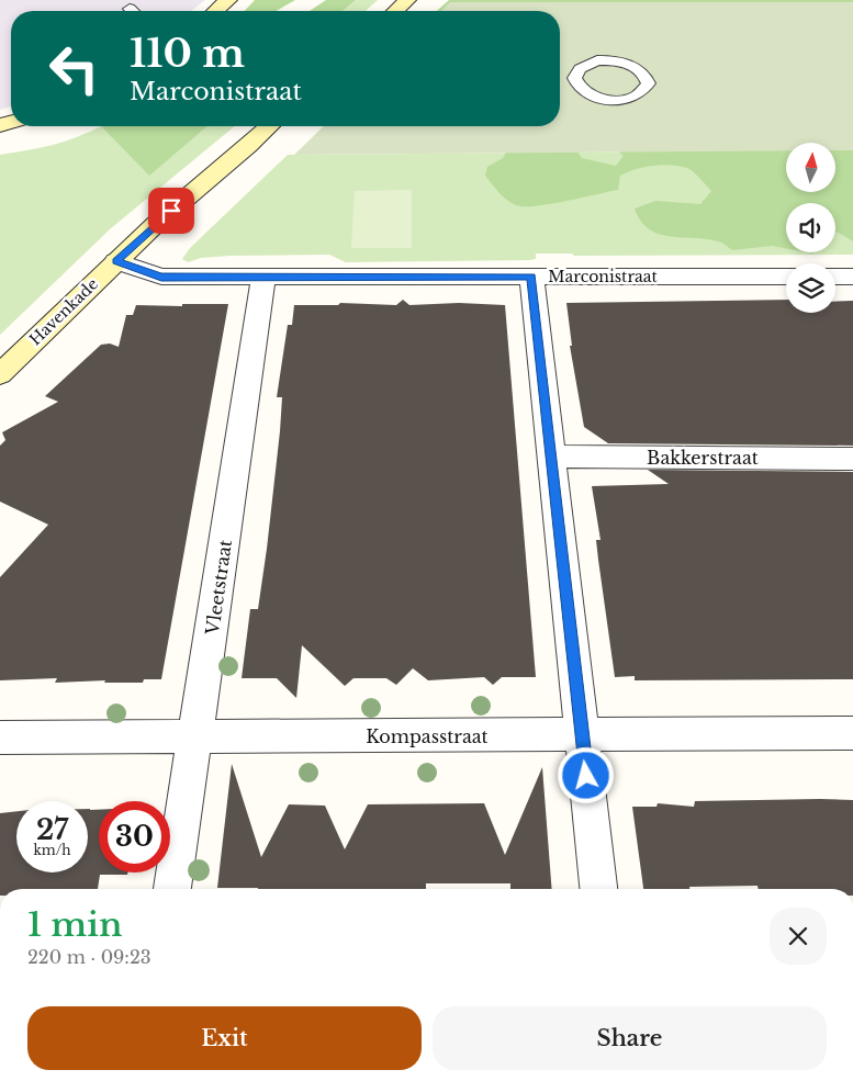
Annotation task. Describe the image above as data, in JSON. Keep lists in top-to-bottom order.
{
  "streets": {
    "street": [
      "Marconistraat",
      "Havenkade",
      "Bakkerstraat",
      "Vleetstraat",
      "Kompasstraat"
    ]
  },
  "crossings": [
    ["Marconistraat", "Havenkade"],
    ["Marconistraat", "Vleetstraat"],
    ["Vleetstraat", "Kompasstraat"]
  ],
  "north": "top",
  "page": {
    "turn": ["110 m", "Marconistraat"],
    "speed": "27 km/h",
    "limit": "30",
    "heading": ["1 min", "220 m · 09:23"],
    "buttons": ["Exit", "Share"]
  }
}
